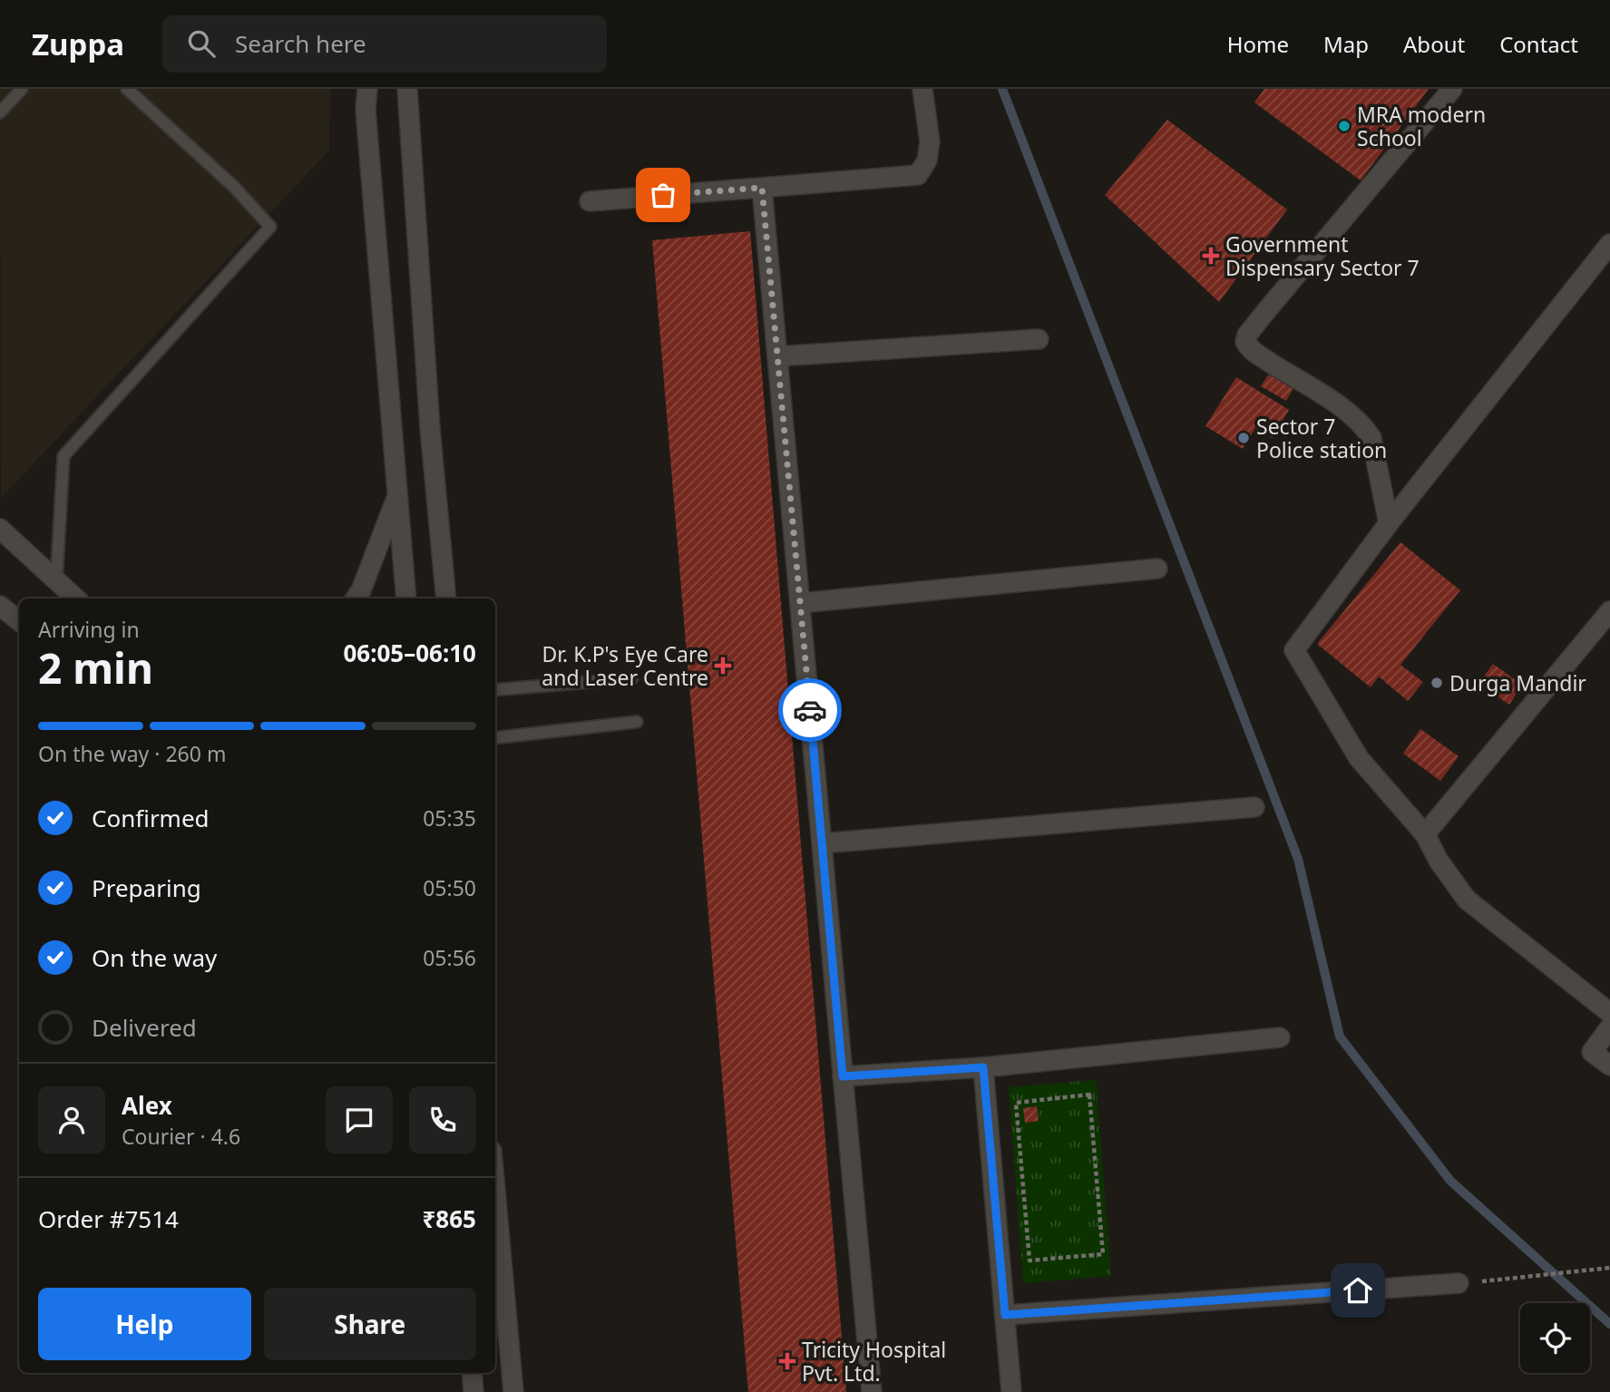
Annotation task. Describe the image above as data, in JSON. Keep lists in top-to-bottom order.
{
  "places": {
    "other": ["MRA modern School", "Sector 7 Police station", "Durga Mandir"],
    "health": ["Government Dispensary Sector 7", "Dr. K.P's Eye Care and Laser Centre", "Tricity Hospital Pvt. Ltd."]
  },
  "page": {
    "header": "Zuppa",
    "search": "Search here",
    "nav": [
      "Home",
      "Map",
      "About",
      "Contact"
    ],
    "heading": ["2 min", "Arriving in", "06:05–06:10"],
    "panel": [
      "Alex",
      "Courier · 4.6",
      "Order #7514",
      "₹865"
    ],
    "bar": "On the way · 260 m",
    "list": [
      ["Confirmed", "05:35"],
      ["Preparing", "05:50"],
      ["On the way", "05:56"],
      "Delivered"
    ],
    "buttons": ["Help", "Share"]
  }
}
